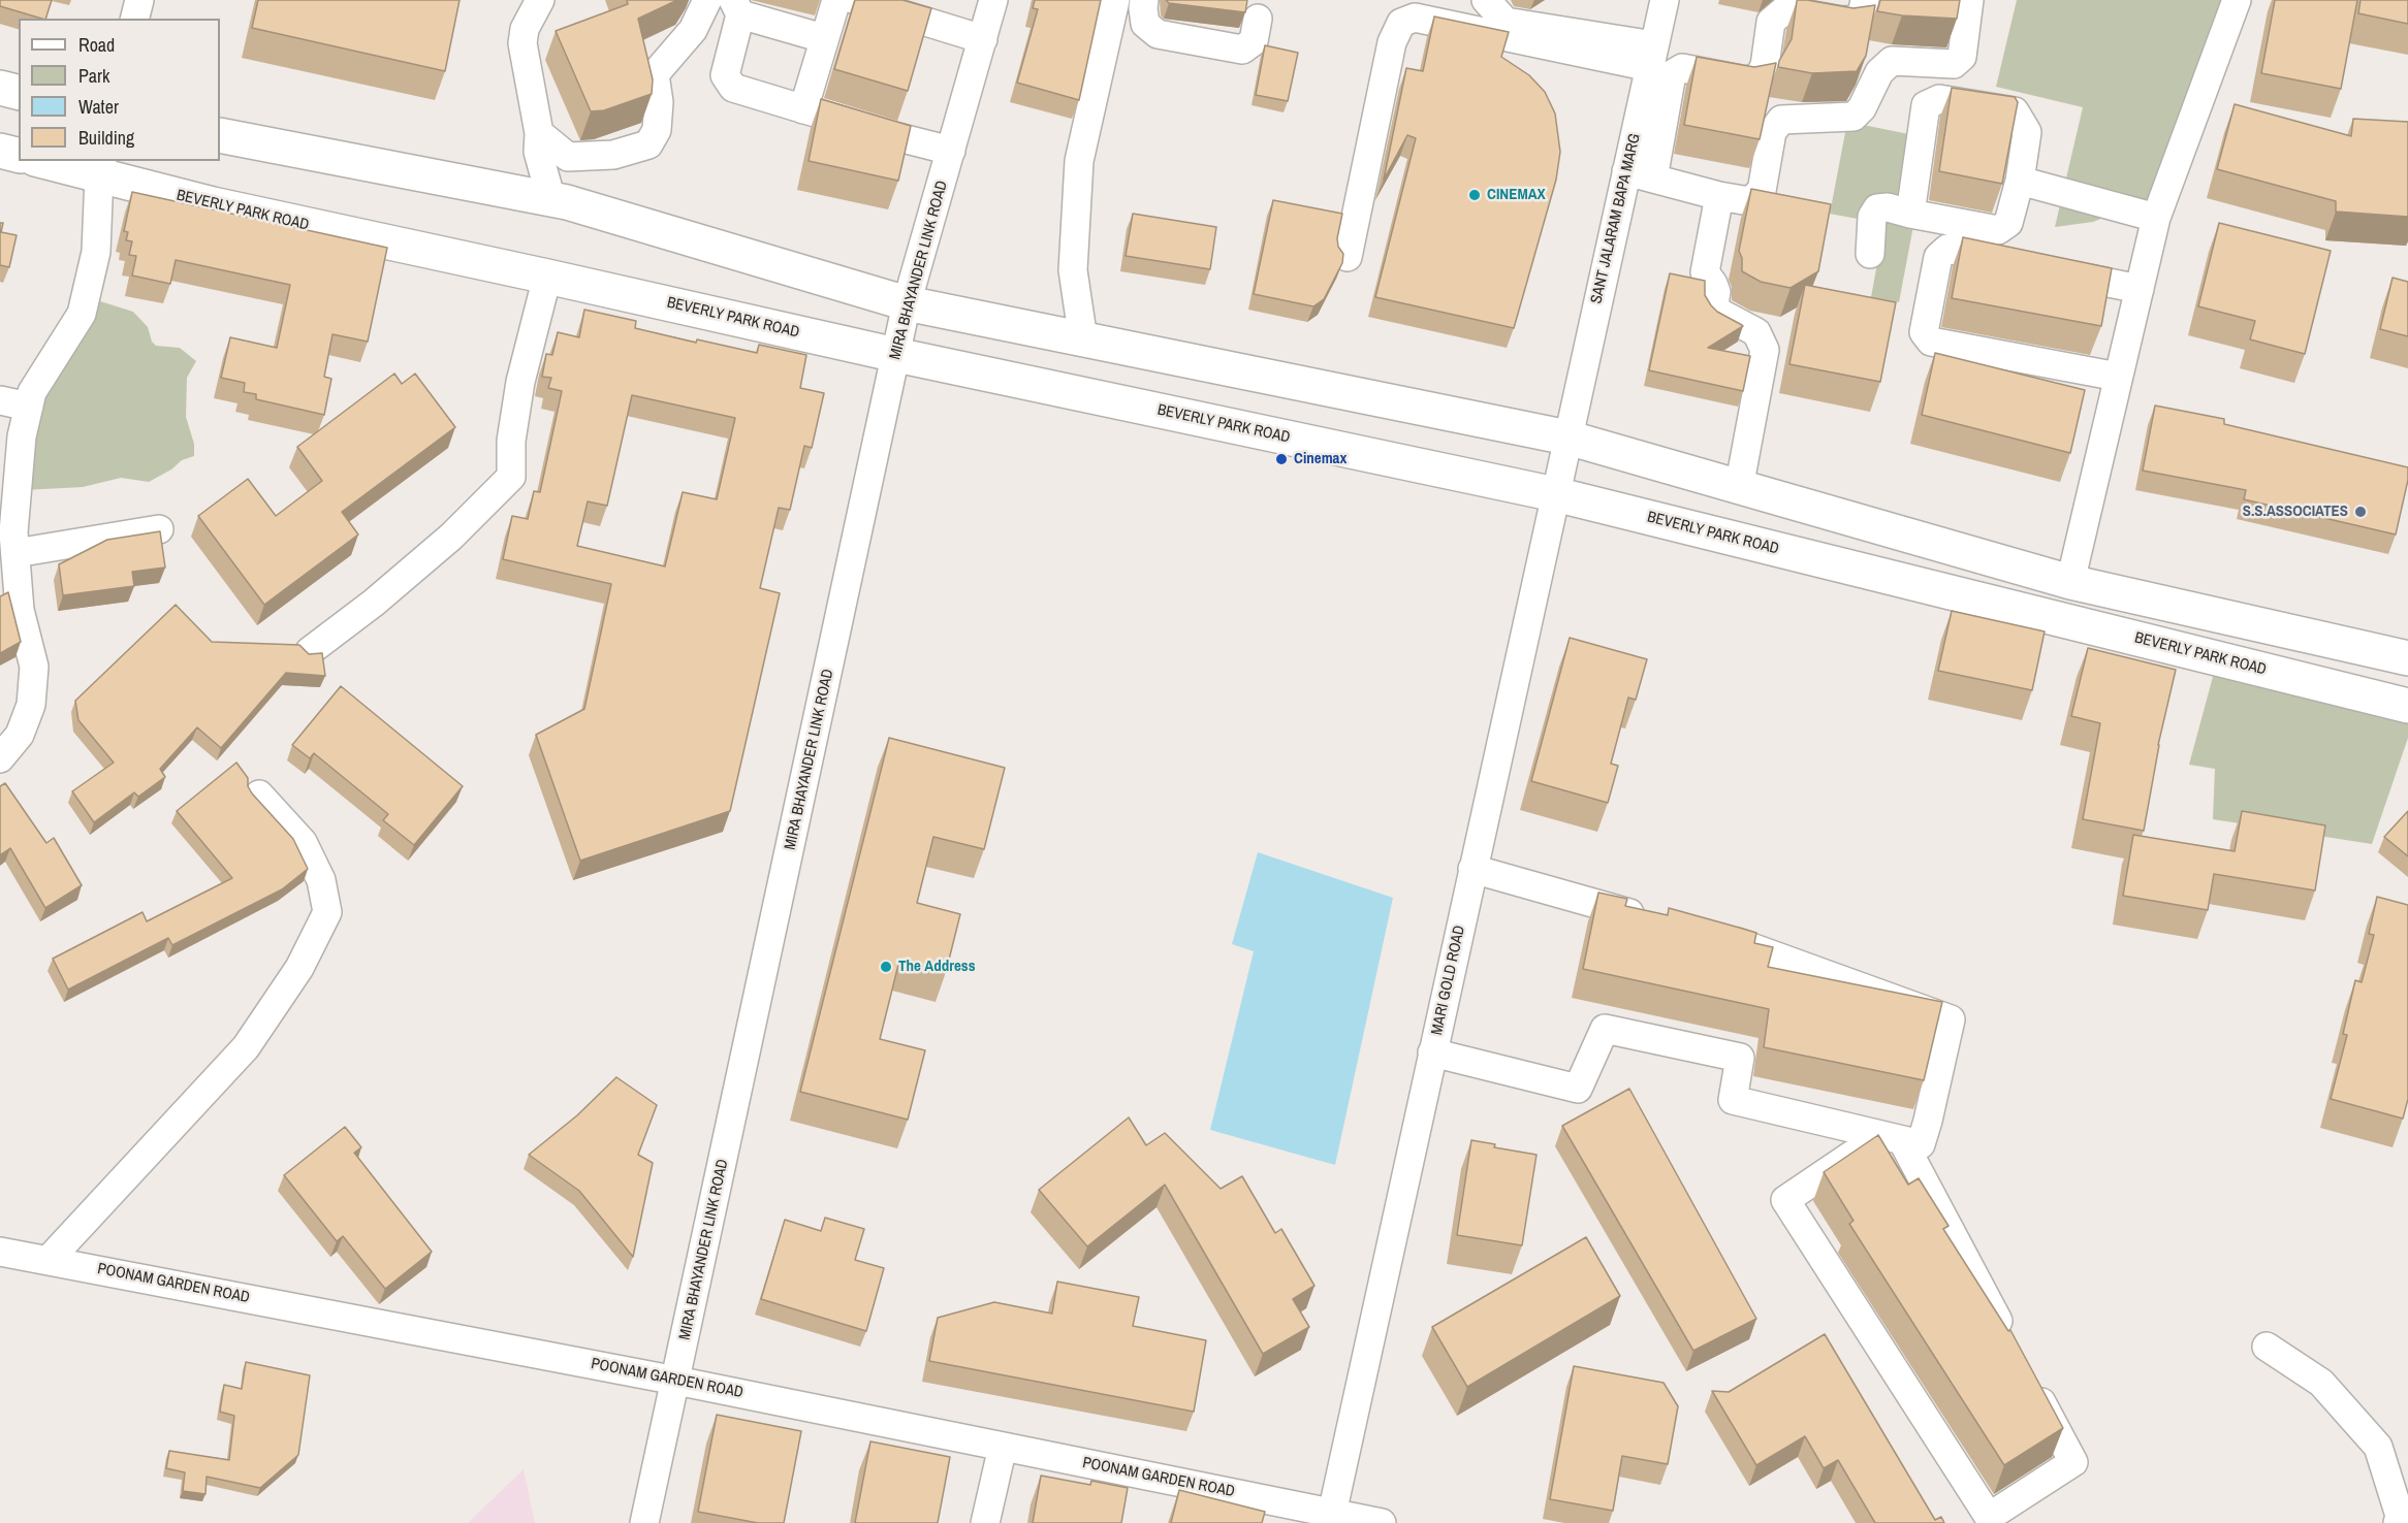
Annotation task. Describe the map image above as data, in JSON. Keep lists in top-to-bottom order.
{
  "streets": {
    "main road": ["BEVERLY PARK ROAD"],
    "street": [
      "SANT JALARAM BAPA MARG",
      "MIRA BHAYANDER LINK ROAD",
      "MARI GOLD ROAD",
      "POONAM GARDEN ROAD"
    ]
  },
  "crossings": [
    ["BEVERLY PARK ROAD", "MIRA BHAYANDER LINK ROAD"],
    ["BEVERLY PARK ROAD", "MARI GOLD ROAD"],
    ["SANT JALARAM BAPA MARG", "MARI GOLD ROAD"],
    ["MIRA BHAYANDER LINK ROAD", "POONAM GARDEN ROAD"],
    ["MARI GOLD ROAD", "POONAM GARDEN ROAD"]
  ],
  "places": [
    "CINEMAX",
    "Cinemax",
    "S.S.ASSOCIATES",
    "The Address"
  ],
  "legend": [
    "Road",
    "Park",
    "Water",
    "Building"
  ]
}
